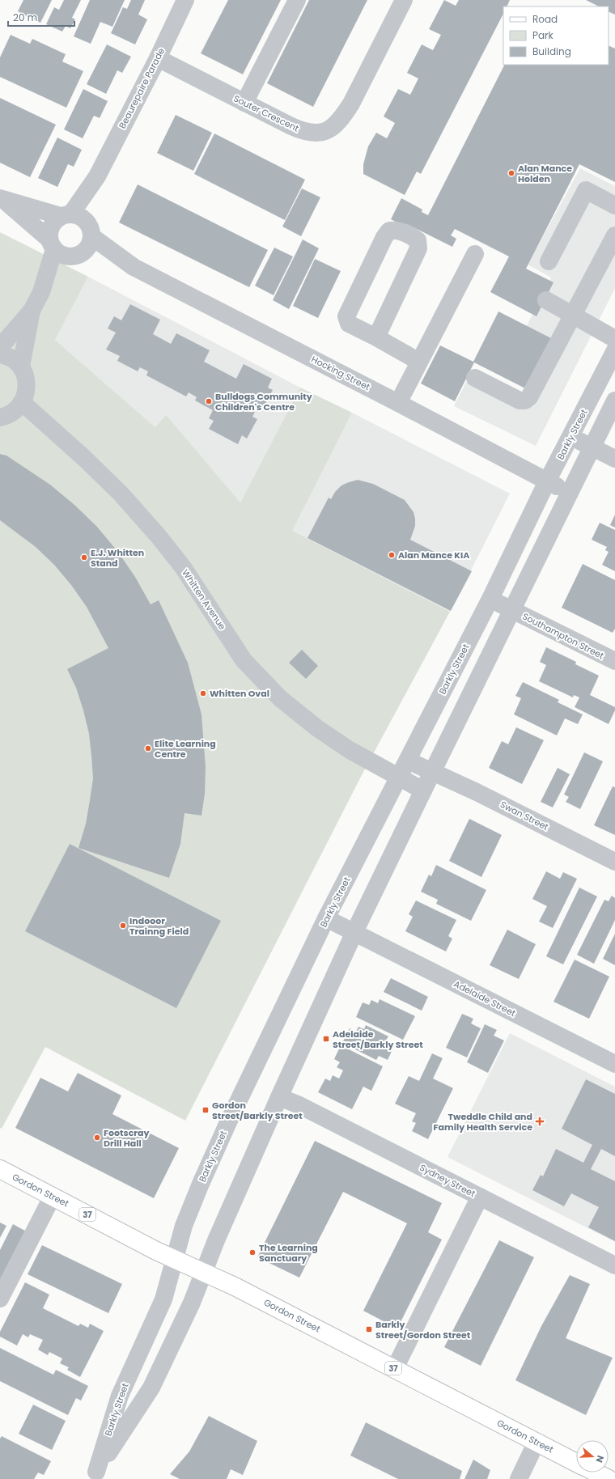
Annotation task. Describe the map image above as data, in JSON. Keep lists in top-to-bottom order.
{
  "streets": {
    "main road": ["Gordon Street", "37"],
    "street": [
      "Beaurepaire Parade",
      "Souter Crescent",
      "Hocking Street",
      "Barkly Street",
      "Whitten Avenue",
      "Southampton Street",
      "Swan Street",
      "Adelaide Street",
      "Sydney Street"
    ]
  },
  "crossings": [
    ["Beaurepaire Parade", "Souter Crescent"],
    ["Beaurepaire Parade", "Hocking Street"],
    ["Hocking Street", "Barkly Street"],
    ["Barkly Street", "Whitten Avenue"],
    ["Barkly Street", "Southampton Street"],
    ["Barkly Street", "Swan Street"],
    ["Barkly Street", "Adelaide Street"],
    ["Barkly Street", "Sydney Street"],
    ["Barkly Street", "Gordon Street"]
  ],
  "places": {
    "other": [
      "Alan Mance Holden",
      "Bulldogs Community Children's Centre",
      "Alan Mance KIA",
      "E.J. Whitten Stand",
      "Whitten Oval",
      "Elite Learning Centre",
      "Indooor Trainng Field",
      "Footscray Drill Hall",
      "The Learning Sanctuary"
    ],
    "transit": ["Adelaide Street/Barkly Street", "Gordon Street/Barkly Street", "Barkly Street/Gordon Street"],
    "health": ["Tweddle Child and Family Health Service"]
  },
  "legend": ["Road", "Park", "Building"],
  "scale_bar": "20 m",
  "north": "right"
}
